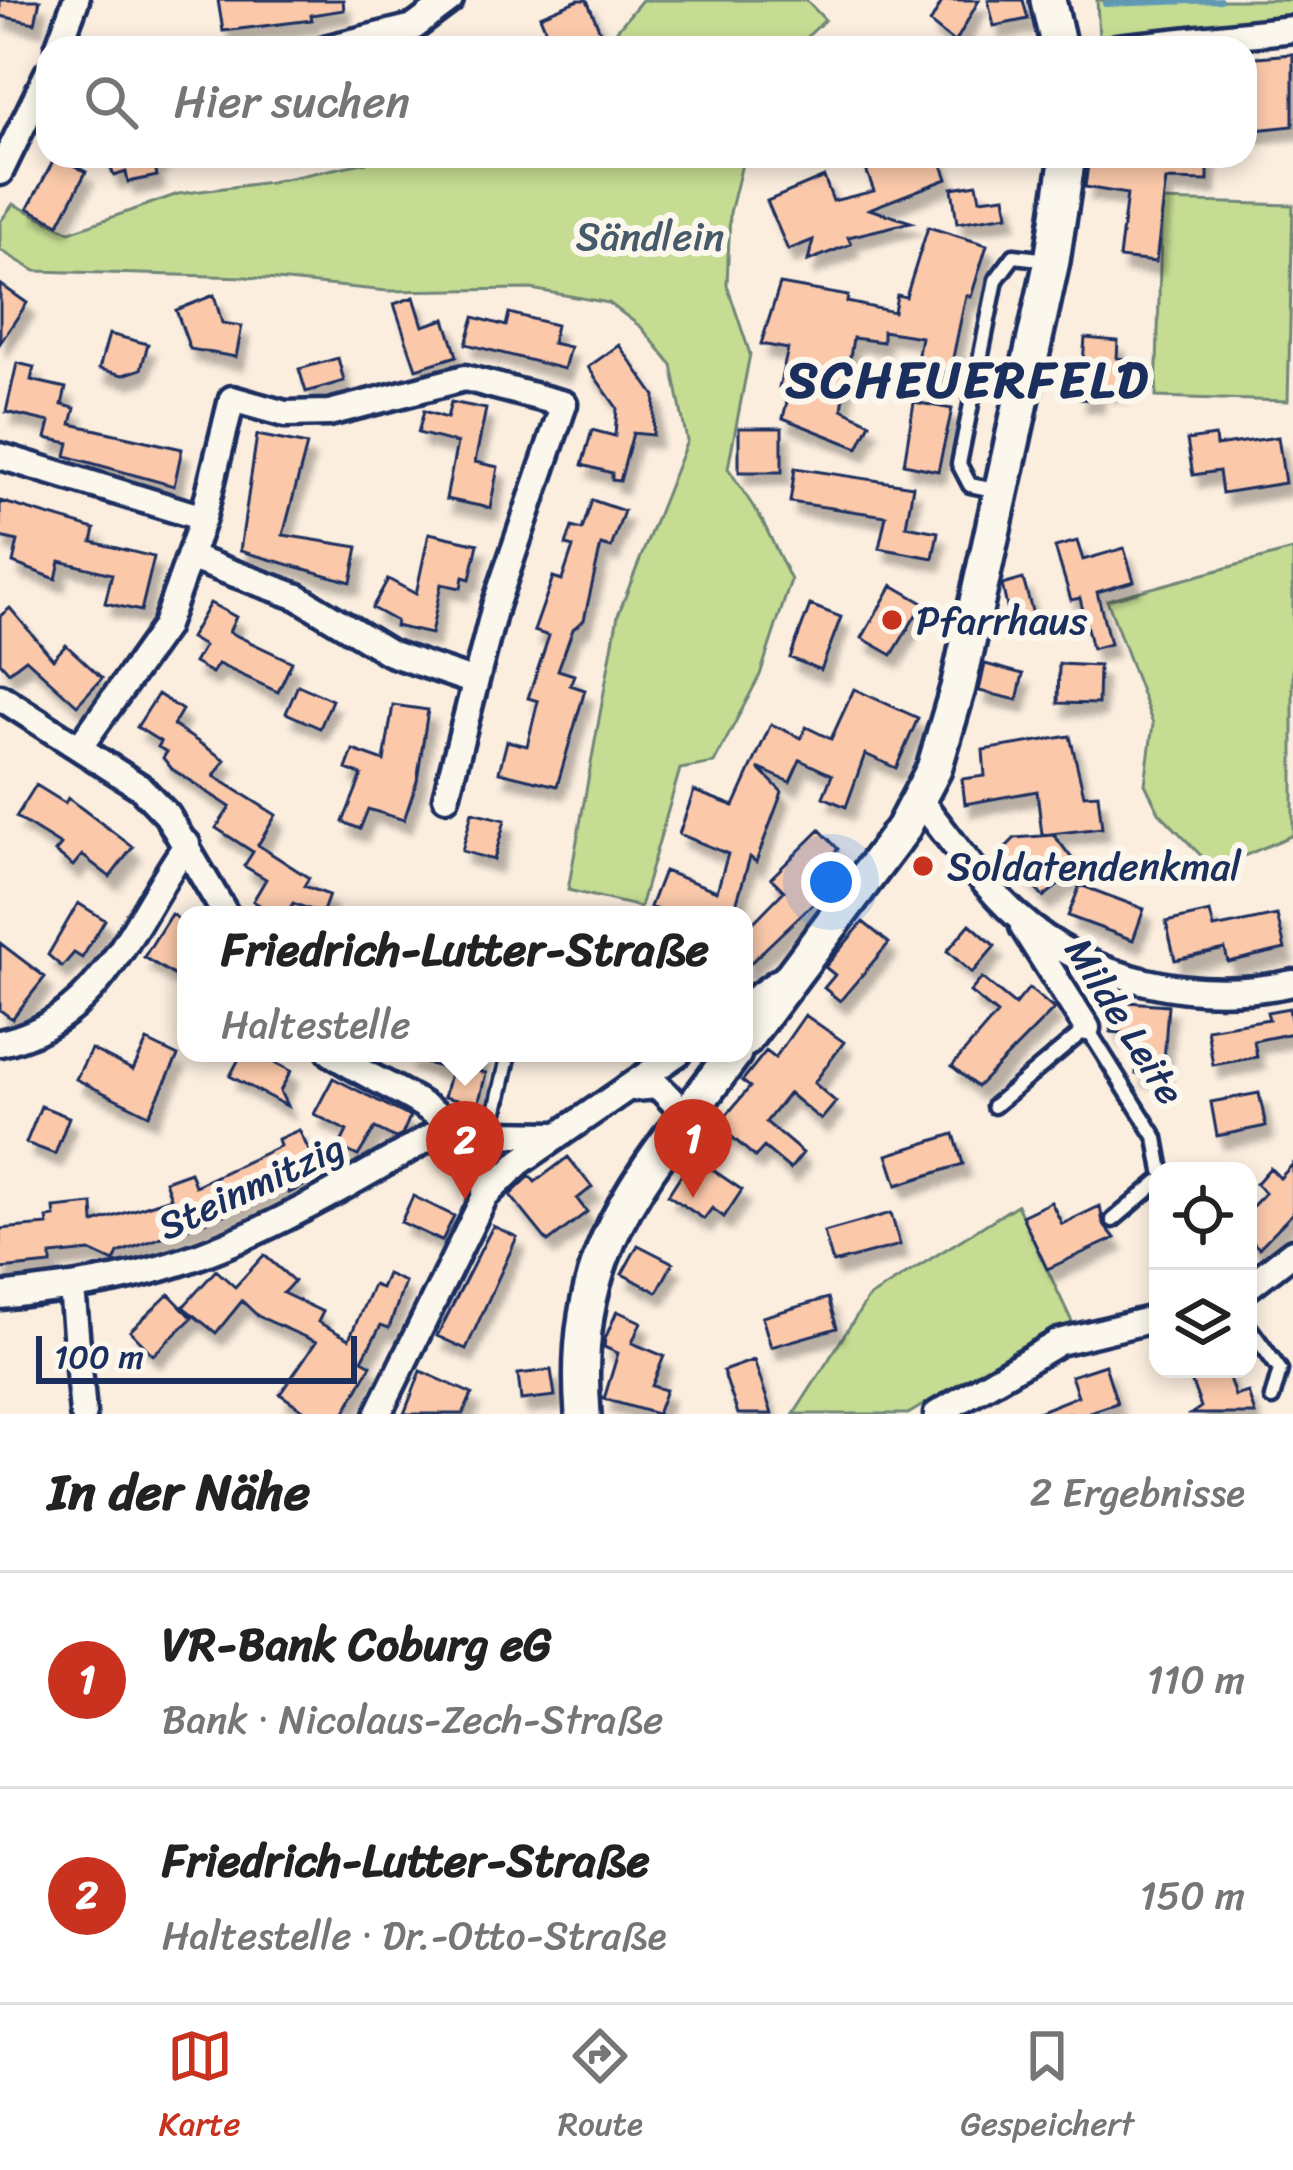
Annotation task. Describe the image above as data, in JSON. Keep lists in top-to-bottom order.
{
  "streets": {
    "street": ["Milde Leite", "Steinmitzig"]
  },
  "districts": ["SCHEUERFELD"],
  "parks": ["Sändlein"],
  "places": ["Pfarrhaus", "Soldatendenkmal"],
  "scale_bar": "100 m",
  "page": {
    "search": "Hier suchen",
    "popup": ["Friedrich-Lutter-Straße", "Haltestelle"],
    "pins": ["1", "2"],
    "scale": "100 m",
    "heading": ["In der Nähe", "2 Ergebnisse"],
    "list": [
      {
        "mark": "1",
        "name": "VR-Bank Coburg eG",
        "note": "Bank · Nicolaus-Zech-Straße",
        "value": "110 m"
      },
      {
        "mark": "2",
        "name": "Friedrich-Lutter-Straße",
        "note": "Haltestelle · Dr.-Otto-Straße",
        "value": "150 m"
      }
    ],
    "nav": ["Karte", "Route", "Gespeichert"]
  }
}
